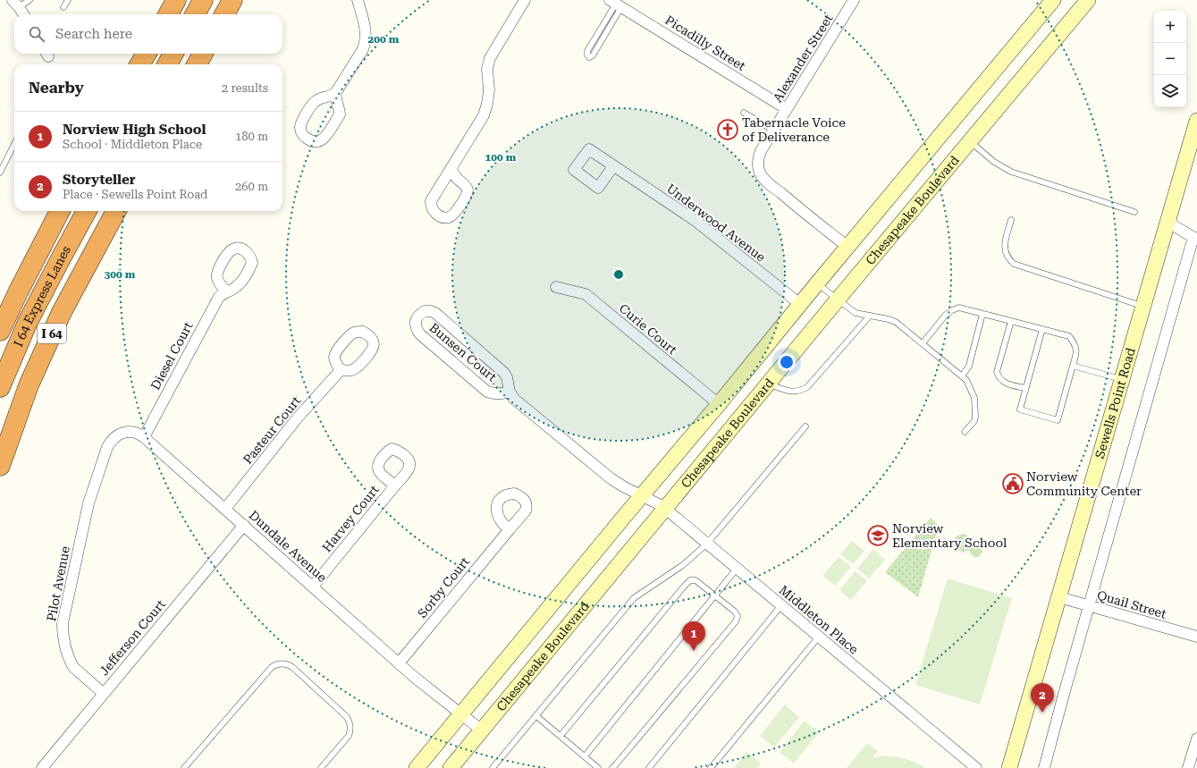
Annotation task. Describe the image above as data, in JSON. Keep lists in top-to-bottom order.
{
  "streets": {
    "highway": ["I 64 Express Lanes", "I 64"],
    "main road": ["Chesapeake Boulevard", "Sewells Point Road"],
    "street": [
      "Picadilly Street",
      "Alexander Street",
      "Underwood Avenue",
      "Curie Court",
      "Bunsen Court",
      "Diesel Court",
      "Pasteur Court",
      "Harvey Court",
      "Dundale Avenue",
      "Pilot Avenue",
      "Sorby Court",
      "Quail Street",
      "Middleton Place",
      "Jefferson Court"
    ]
  },
  "crossings": [
    ["Picadilly Street", "Alexander Street"],
    ["Chesapeake Boulevard", "Underwood Avenue"],
    ["Chesapeake Boulevard", "Curie Court"],
    ["Chesapeake Boulevard", "Bunsen Court"],
    ["Chesapeake Boulevard", "Dundale Avenue"],
    ["Chesapeake Boulevard", "Middleton Place"],
    ["Bunsen Court", "Middleton Place"],
    ["Diesel Court", "Dundale Avenue"],
    ["Sewells Point Road", "Quail Street"],
    ["Pasteur Court", "Dundale Avenue"],
    ["Harvey Court", "Dundale Avenue"],
    ["Dundale Avenue", "Pilot Avenue"],
    ["Dundale Avenue", "Sorby Court"],
    ["Dundale Avenue", "Jefferson Court"],
    ["Pilot Avenue", "Jefferson Court"]
  ],
  "places": {
    "church": ["Tabernacle Voice of Deliverance"],
    "public building": ["Norview Community Center"],
    "school or university": ["Norview Elementary School"]
  },
  "page": {
    "map_buttons": ["+", "−"],
    "search": "Search here",
    "heading": ["Nearby", "2 results"],
    "list": [
      {
        "mark": "1",
        "name": "Norview High School",
        "note": "School · Middleton Place",
        "value": "180 m"
      },
      {
        "mark": "2",
        "name": "Storyteller",
        "note": "Place · Sewells Point Road",
        "value": "260 m"
      }
    ],
    "pins": ["1", "2"]
  },
  "rings": ["200 m", "100 m", "300 m"]
}
